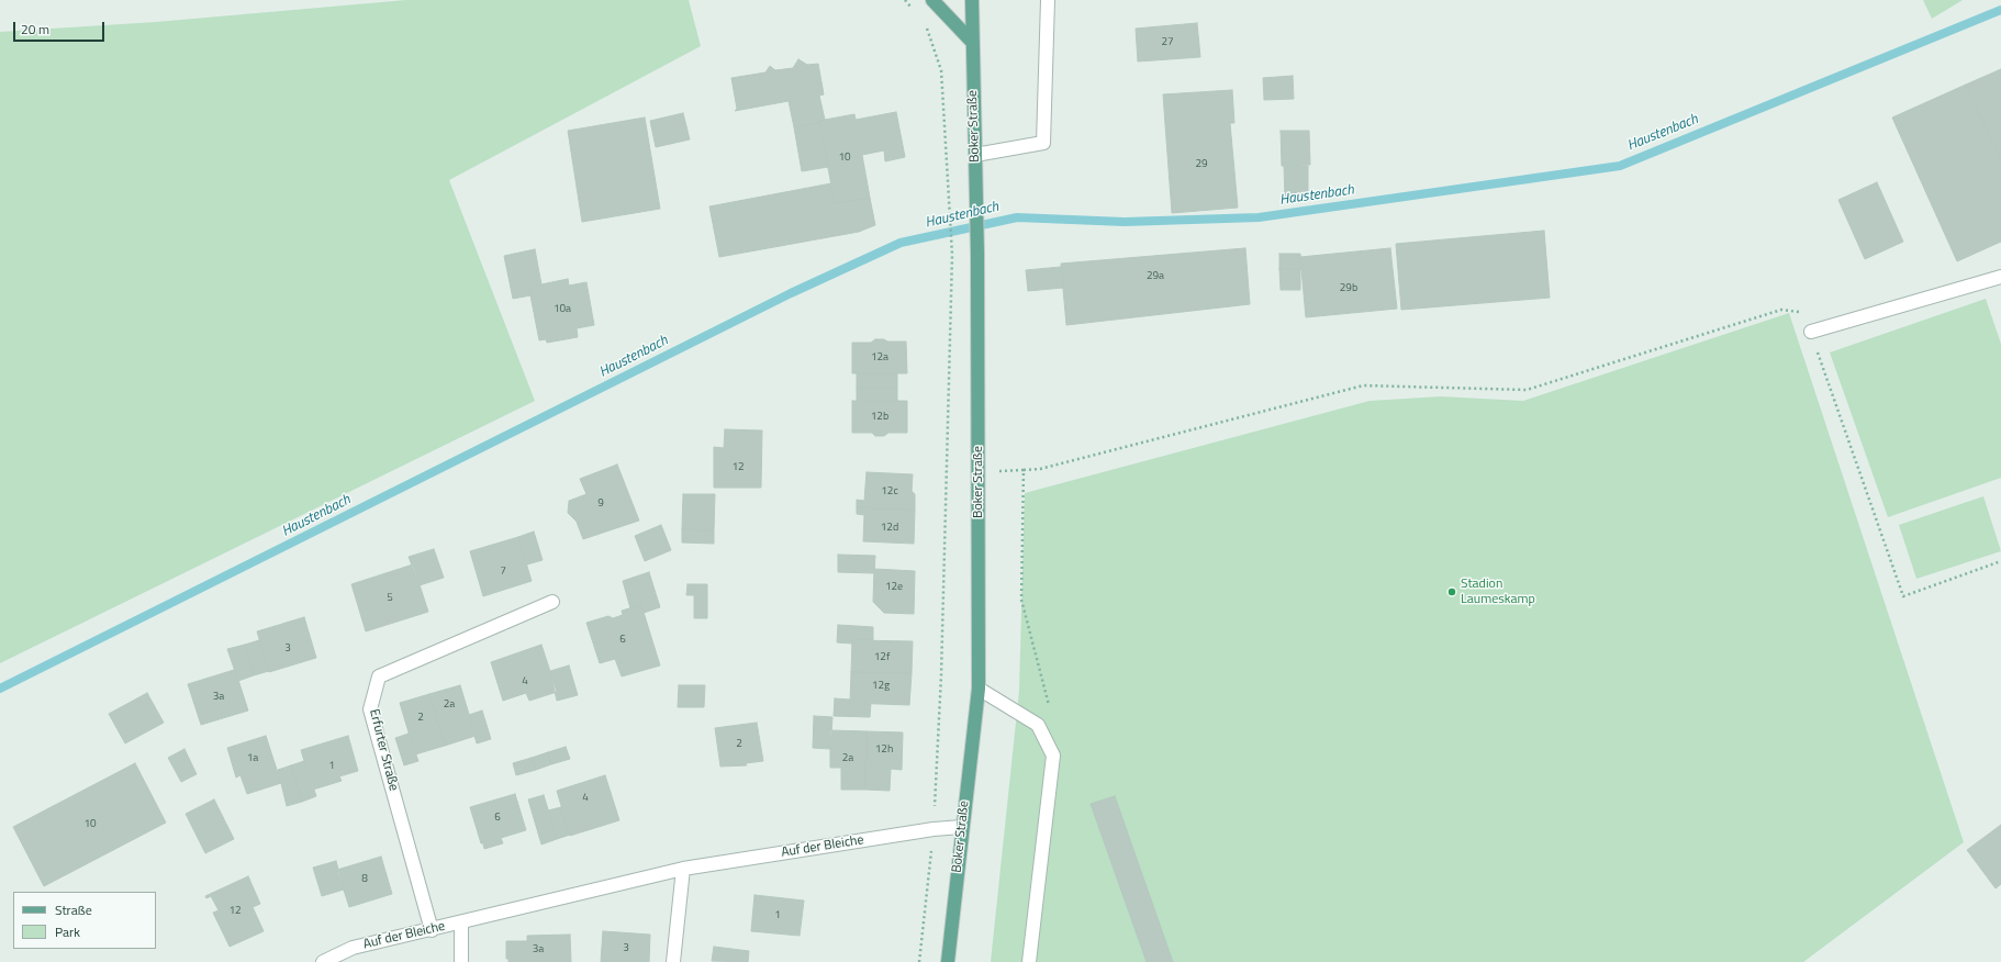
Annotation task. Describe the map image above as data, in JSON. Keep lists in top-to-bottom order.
{
  "streets": {
    "main road": ["Boker Straße"],
    "street": ["Erfurter Straße", "Auf der Bleiche"]
  },
  "crossings": [
    ["Boker Straße", "Auf der Bleiche"],
    ["Erfurter Straße", "Auf der Bleiche"]
  ],
  "water": ["Haustenbach"],
  "places": ["Stadion Laumeskamp"],
  "house_numbers": [
    "27",
    "10",
    "29",
    "29a",
    "29b",
    "10a",
    "12a",
    "12b",
    "12",
    "12c",
    "9",
    "12d",
    "7",
    "12e",
    "5",
    "6",
    "3",
    "12f",
    "4",
    "12g",
    "3a",
    "2a",
    "2",
    "2",
    "12h",
    "1a",
    "2a",
    "1",
    "4",
    "6",
    "10",
    "8",
    "12",
    "1",
    "3",
    "3a"
  ],
  "legend": ["Straße", "Park"],
  "scale_bar": "20 m"
}
